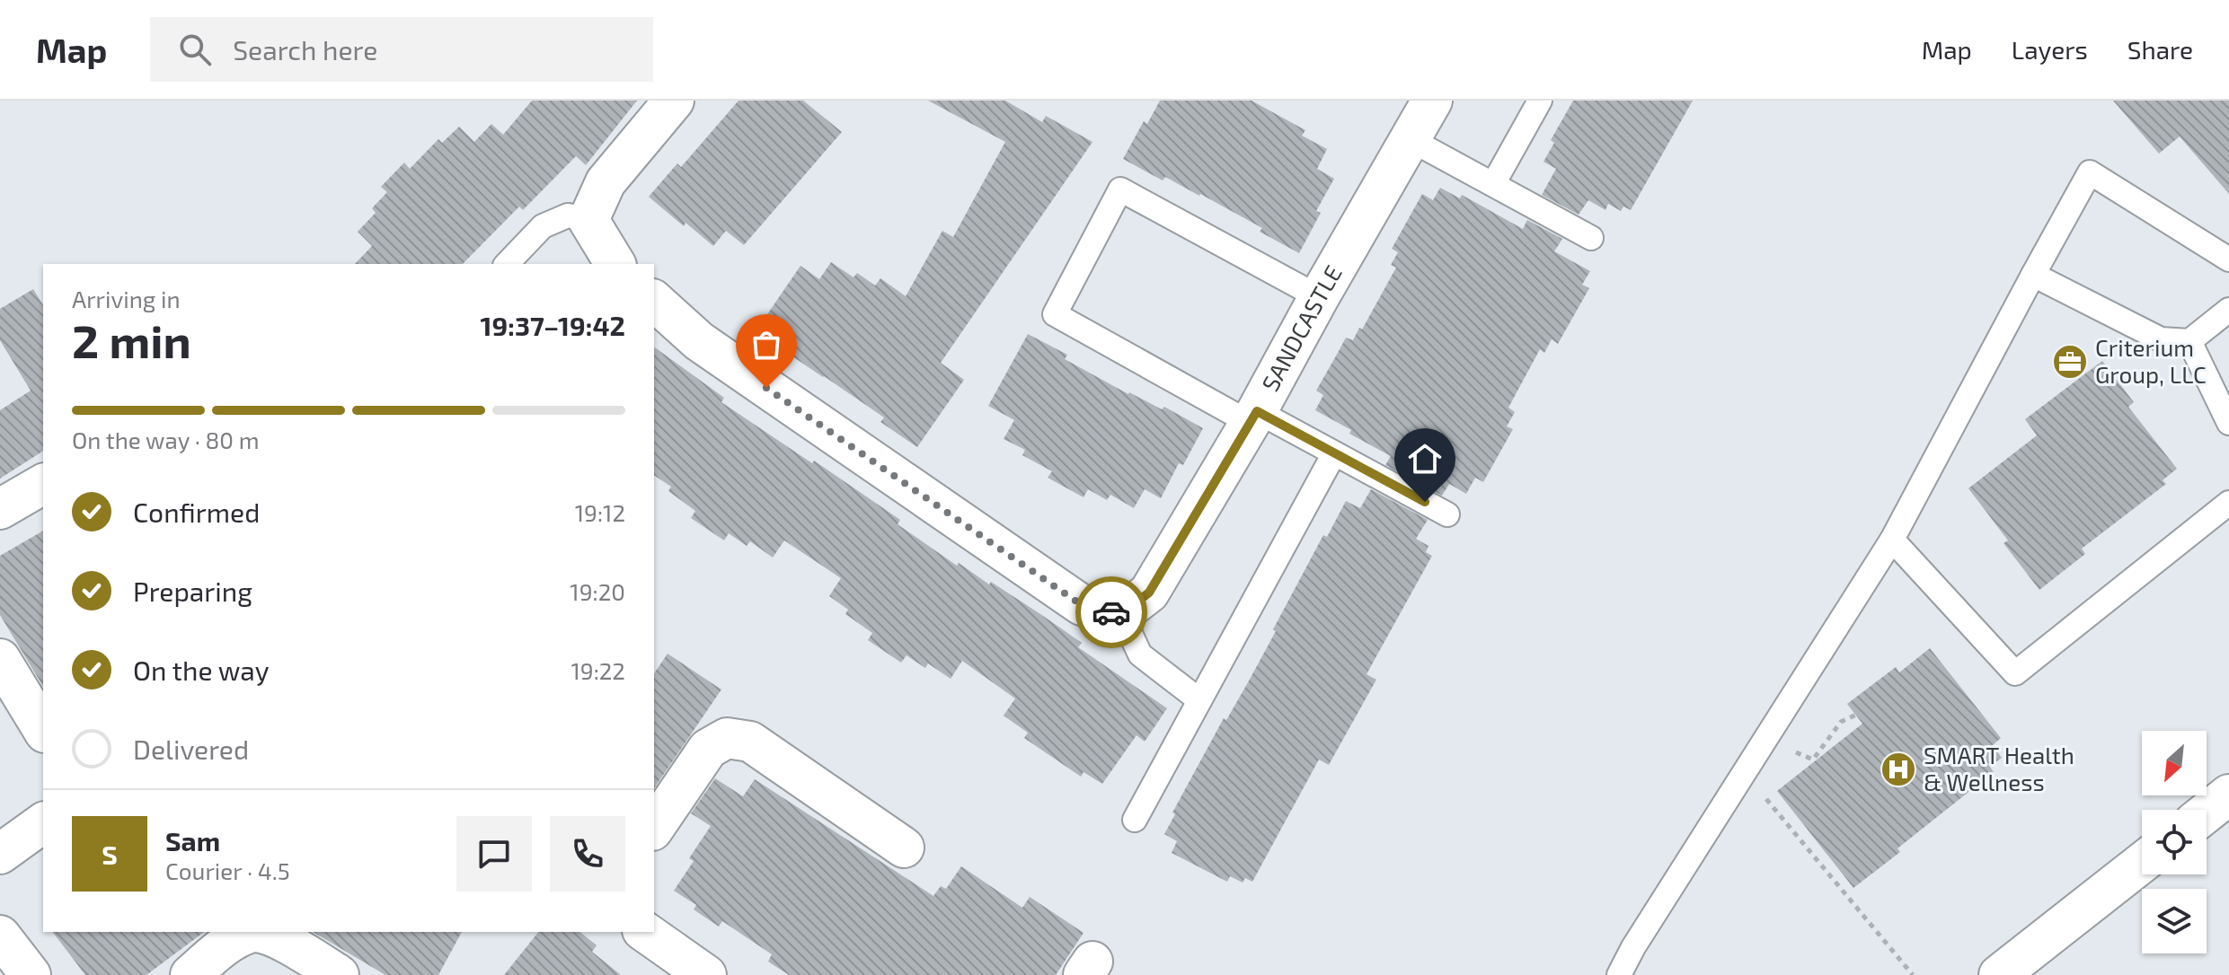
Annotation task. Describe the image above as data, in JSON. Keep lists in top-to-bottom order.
{
  "streets": {
    "street": ["SANDCASTLE"]
  },
  "places": {
    "office": ["Criterium Group, LLC"],
    "hospital": ["SMART Health & Wellness"]
  },
  "north": "bottom left",
  "page": {
    "header": "Map",
    "search": "Search here",
    "nav": ["Map", "Layers", "Share"],
    "heading": ["2 min", "Arriving in", "19:37–19:42"],
    "panel": ["Sam", "Courier · 4.5"],
    "bar": "On the way · 80 m",
    "list": [
      ["Confirmed", "19:12"],
      ["Preparing", "19:20"],
      ["On the way", "19:22"],
      "Delivered"
    ],
    "round": "S"
  }
}
